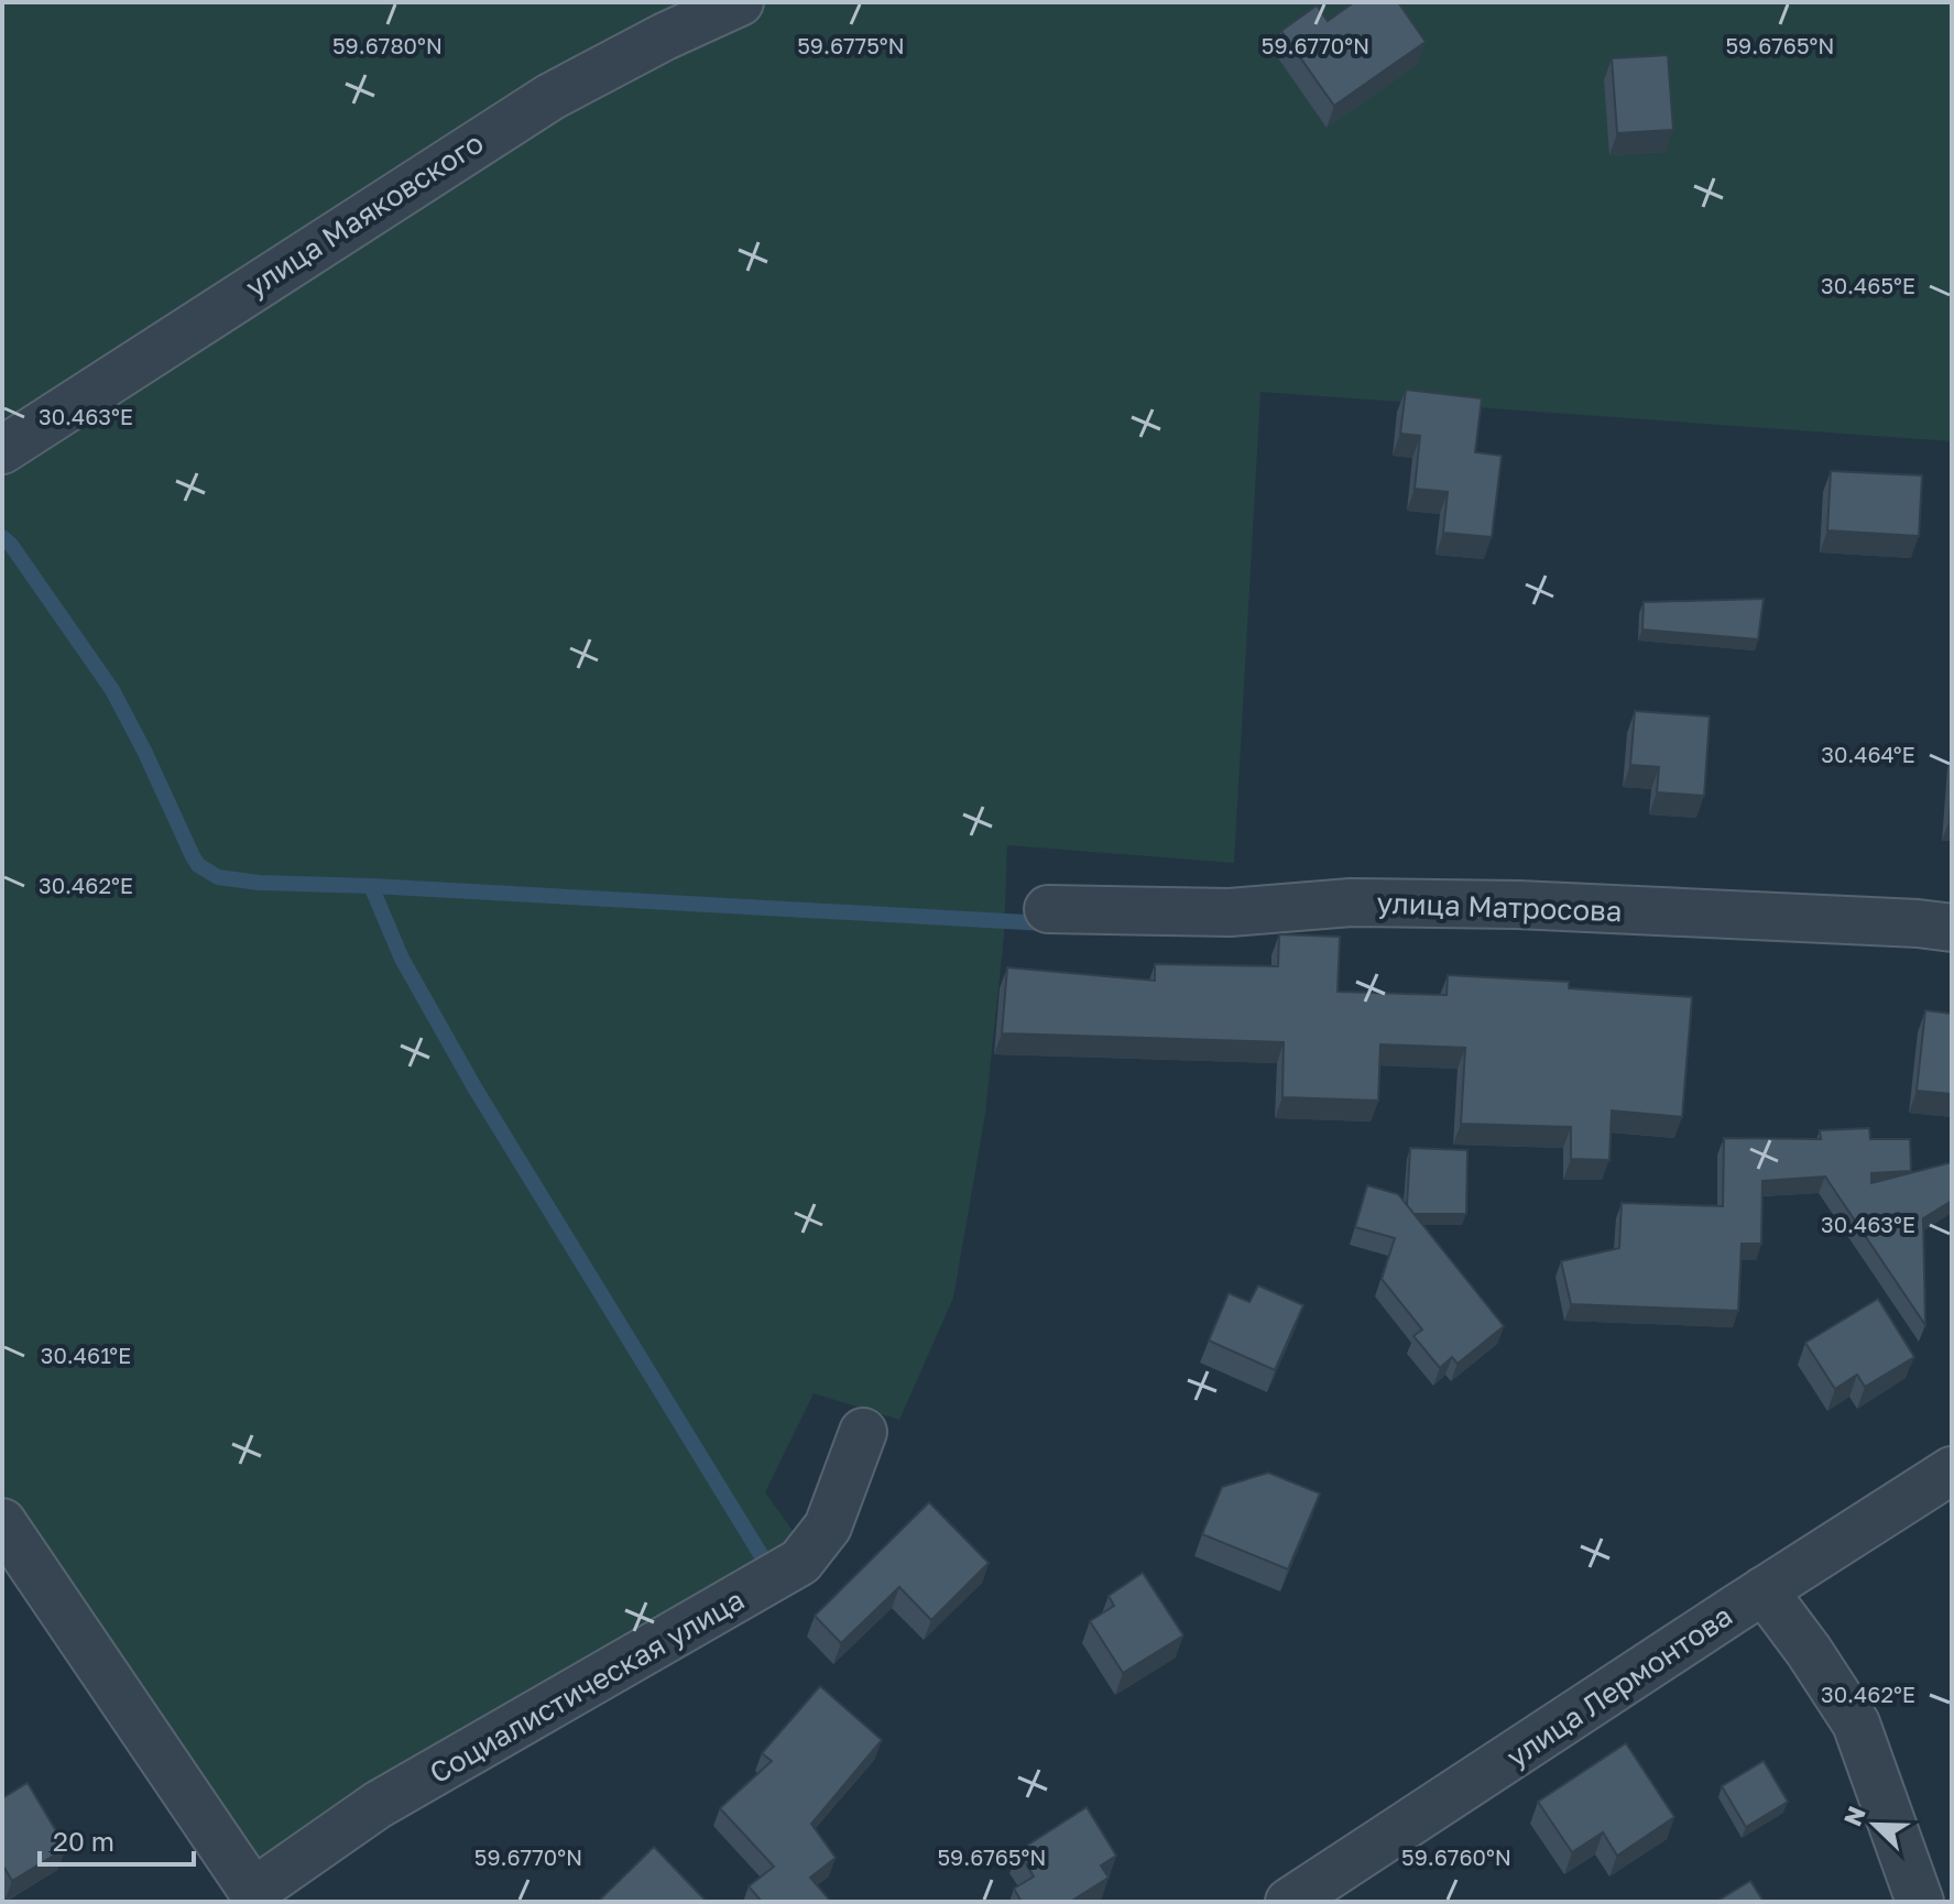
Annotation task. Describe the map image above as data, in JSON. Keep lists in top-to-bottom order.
{
  "streets": {
    "street": [
      "улица Маяковского",
      "улица Матросова",
      "Социалистическая улица",
      "улица Лермонтова"
    ]
  },
  "scale_bar": "20 m",
  "north": "top left",
  "coordinates": [
    "59.6770°N",
    "59.6780°N",
    "59.6775°N",
    "59.6765°N",
    "30.465°E",
    "30.463°E",
    "30.464°E",
    "30.462°E",
    "30.461°E",
    "59.6760°N"
  ]
}
